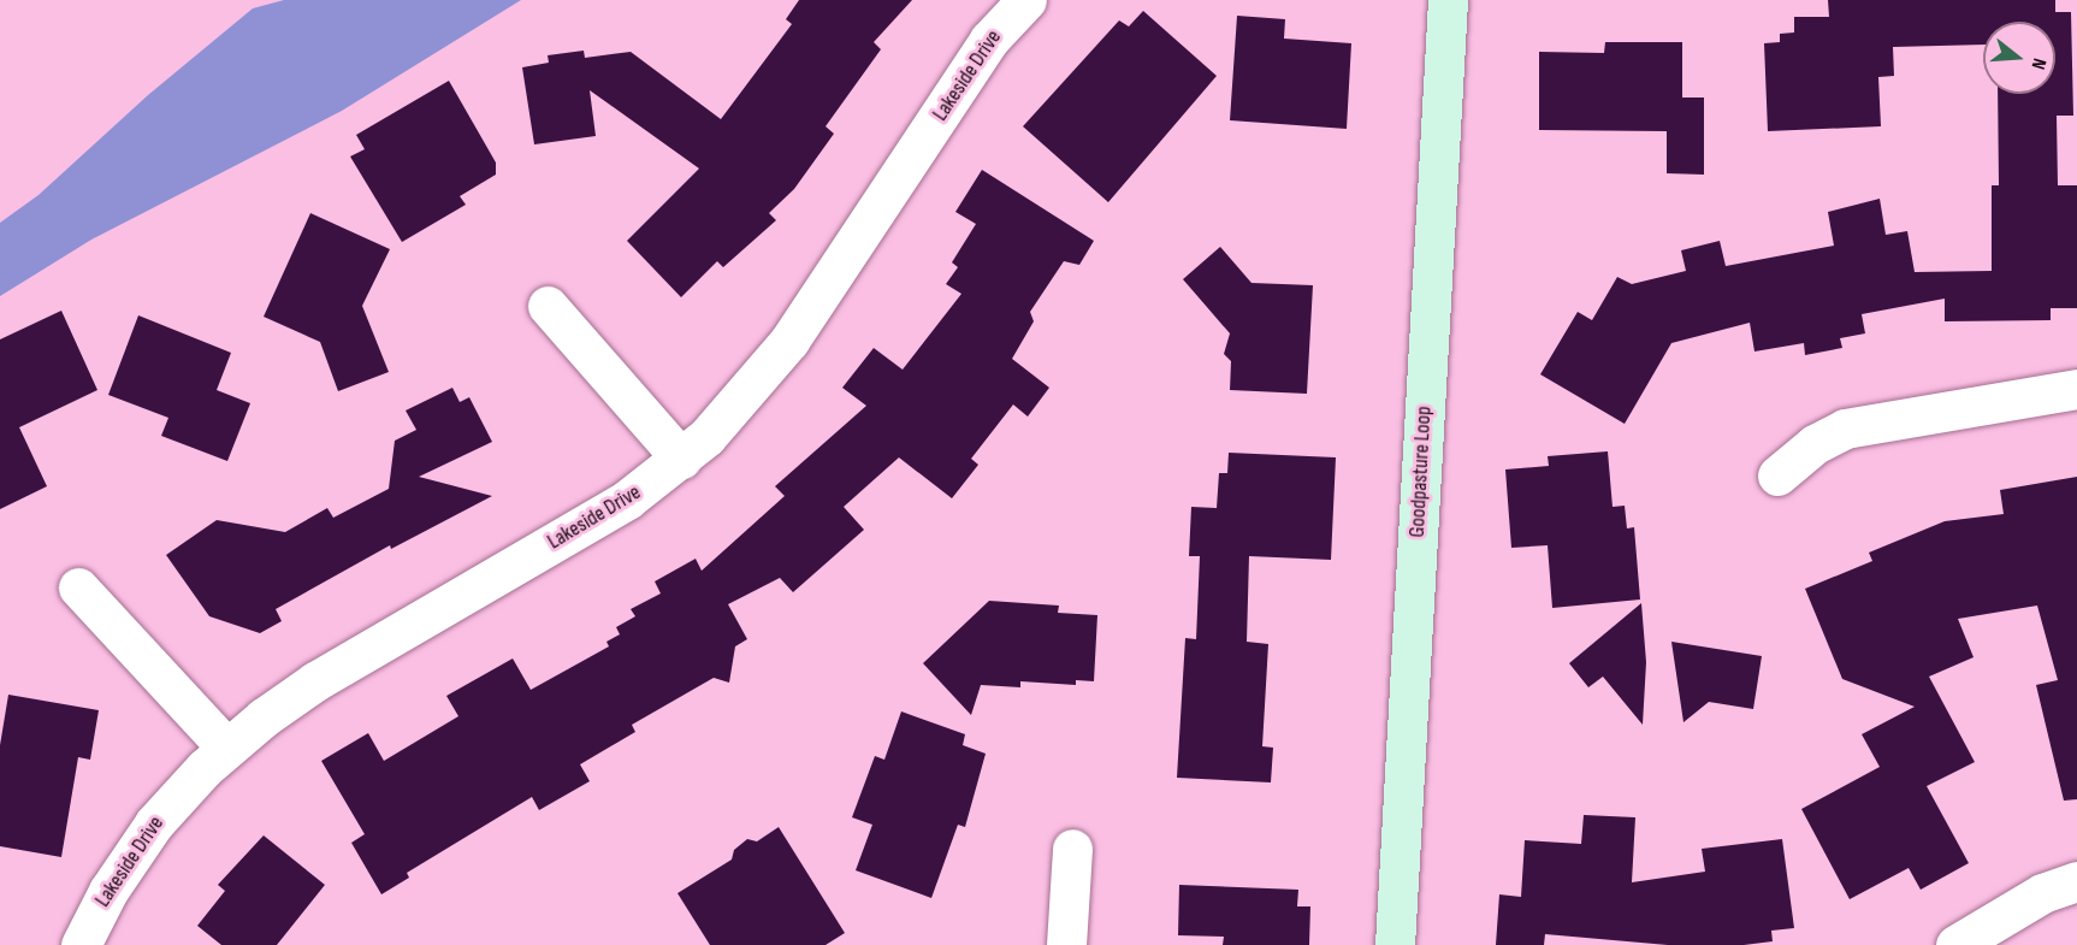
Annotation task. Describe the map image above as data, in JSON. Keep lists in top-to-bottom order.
{
  "streets": {
    "street": ["Lakeside Drive", "Goodpasture Loop"]
  },
  "north": "right"
}
